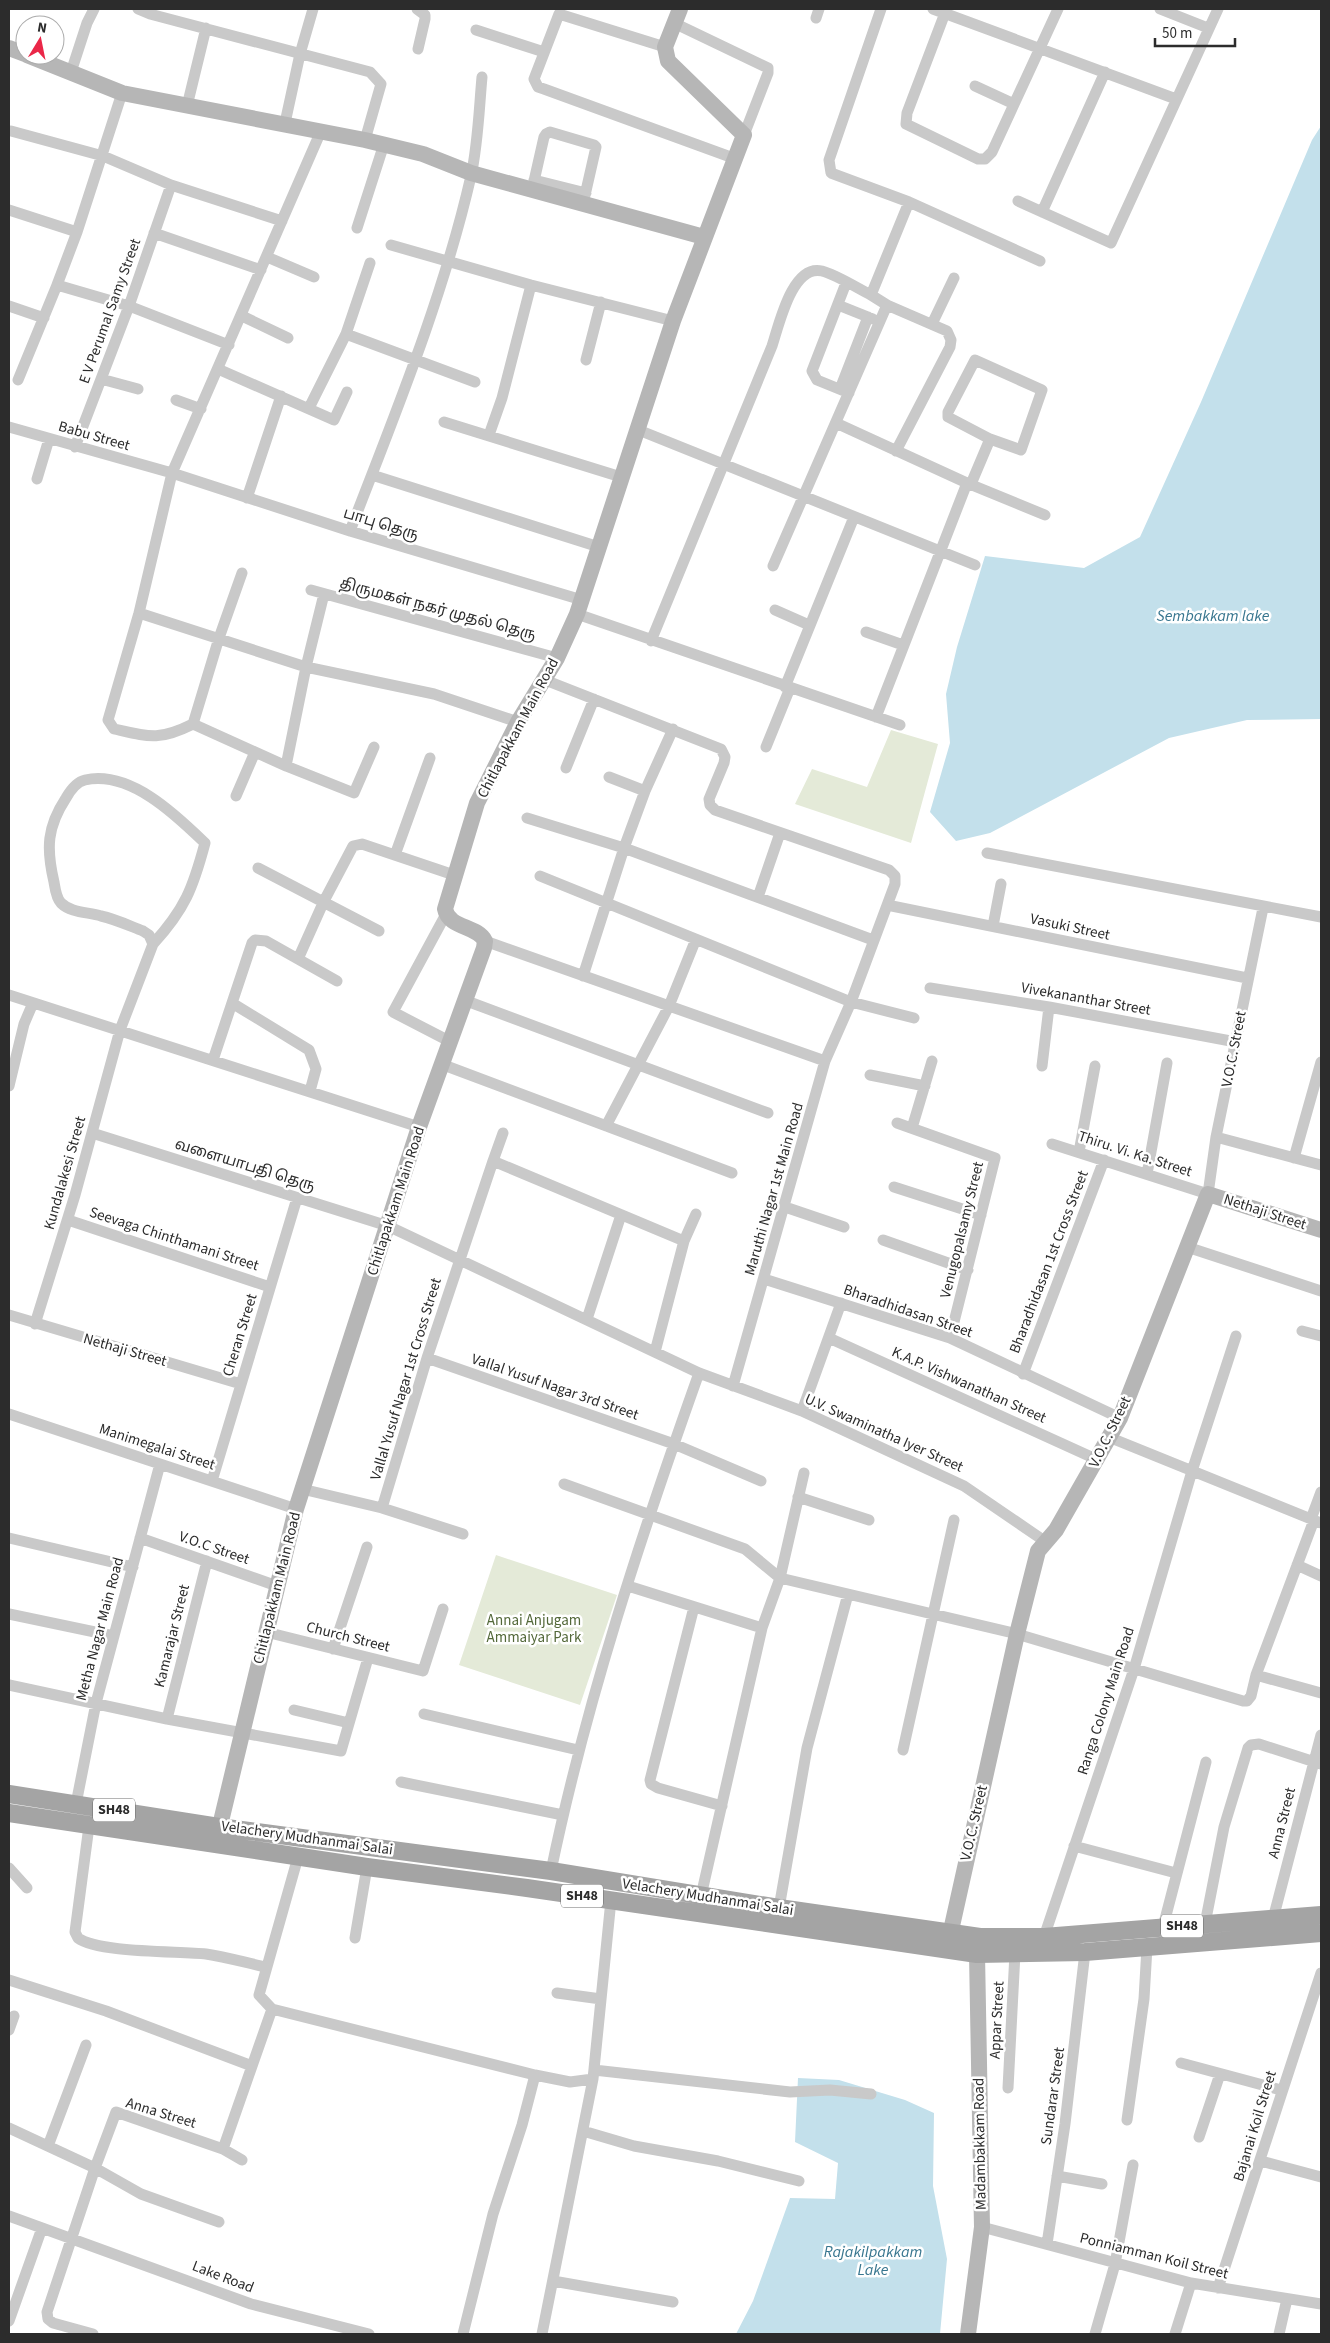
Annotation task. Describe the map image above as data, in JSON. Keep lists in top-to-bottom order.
{
  "streets": {
    "main road": ["SH48", "Velachery Mudhanmai Salai"],
    "street": [
      "E V Perumal Samy Street",
      "Babu Street",
      "பாபு தெரு",
      "திருமகள் நகர் முதல் தெரு",
      "Chitlapakkam Main Road",
      "Vasuki Street",
      "Vivekananthar Street",
      "V.O.C. Street",
      "Thiru. Vi. Ka. Street",
      "வளையாபதி தெரு",
      "Kundalakesi Street",
      "Maruthi Nagar 1st Main Road",
      "Nethaji Street",
      "Venugopalsamy Street",
      "Seevaga Chinthamani Street",
      "Bharadhidasan 1st Cross Street",
      "Bharadhidasan Street",
      "Cheran Street",
      "Vallal Yusuf Nagar 1st Cross Street",
      "K.A.P. Vishwanathan Street",
      "Vallal Yusuf Nagar 3rd Street",
      "U.V. Swaminatha Iyer Street",
      "Manimegalai Street",
      "V.O.C Street",
      "Metha Nagar Main Road",
      "Kamarajar Street",
      "Church Street",
      "Ranga Colony Main Road",
      "Anna Street",
      "Appar Street",
      "Sundarar Street",
      "Bajanai Koil Street",
      "Madambakkam Road",
      "Ponniamman Koil Street",
      "Lake Road"
    ]
  },
  "crossings": [
    ["E V Perumal Samy Street", "Babu Street"],
    ["Babu Street", "பாபு தெரு"],
    ["பாபு தெரு", "Chitlapakkam Main Road"],
    ["திருமகள் நகர் முதல் தெரு", "Chitlapakkam Main Road"],
    ["Chitlapakkam Main Road", "வளையாபதி தெரு"],
    ["Chitlapakkam Main Road", "Manimegalai Street"],
    ["Chitlapakkam Main Road", "V.O.C Street"],
    ["Chitlapakkam Main Road", "Church Street"],
    ["Chitlapakkam Main Road", "Velachery Mudhanmai Salai"],
    ["Vasuki Street", "V.O.C. Street"],
    ["Vasuki Street", "Maruthi Nagar 1st Main Road"],
    ["Vivekananthar Street", "V.O.C. Street"],
    ["V.O.C. Street", "Thiru. Vi. Ka. Street"],
    ["V.O.C. Street", "Nethaji Street"],
    ["V.O.C. Street", "Bharadhidasan Street"],
    ["V.O.C. Street", "K.A.P. Vishwanathan Street"],
    ["V.O.C. Street", "U.V. Swaminatha Iyer Street"],
    ["V.O.C. Street", "Velachery Mudhanmai Salai"],
    ["Thiru. Vi. Ka. Street", "Nethaji Street"],
    ["Thiru. Vi. Ka. Street", "Bharadhidasan 1st Cross Street"],
    ["வளையாபதி தெரு", "Kundalakesi Street"],
    ["வளையாபதி தெரு", "Cheran Street"],
    ["வளையாபதி தெரு", "Vallal Yusuf Nagar 1st Cross Street"],
    ["வளையாபதி தெரு", "U.V. Swaminatha Iyer Street"],
    ["Kundalakesi Street", "Nethaji Street"],
    ["Kundalakesi Street", "Seevaga Chinthamani Street"],
    ["Maruthi Nagar 1st Main Road", "Bharadhidasan Street"],
    ["Maruthi Nagar 1st Main Road", "U.V. Swaminatha Iyer Street"],
    ["Nethaji Street", "Cheran Street"],
    ["Venugopalsamy Street", "Bharadhidasan Street"],
    ["Seevaga Chinthamani Street", "Cheran Street"],
    ["Bharadhidasan 1st Cross Street", "Bharadhidasan Street"],
    ["Cheran Street", "Manimegalai Street"],
    ["Vallal Yusuf Nagar 1st Cross Street", "Vallal Yusuf Nagar 3rd Street"],
    ["Manimegalai Street", "Metha Nagar Main Road"],
    ["V.O.C Street", "Metha Nagar Main Road"],
    ["V.O.C Street", "Kamarajar Street"],
    ["Metha Nagar Main Road", "Velachery Mudhanmai Salai"],
    ["Ranga Colony Main Road", "Velachery Mudhanmai Salai"],
    ["SH48", "Velachery Mudhanmai Salai"],
    ["Anna Street", "Velachery Mudhanmai Salai"],
    ["Velachery Mudhanmai Salai", "Appar Street"],
    ["Velachery Mudhanmai Salai", "Sundarar Street"],
    ["Velachery Mudhanmai Salai", "Madambakkam Road"],
    ["Sundarar Street", "Ponniamman Koil Street"],
    ["Bajanai Koil Street", "Ponniamman Koil Street"],
    ["Madambakkam Road", "Ponniamman Koil Street"]
  ],
  "water": ["Sembakkam lake", "Rajakilpakkam Lake"],
  "parks": ["Annai Anjugam Ammaiyar Park"],
  "scale_bar": "50 m",
  "north": "top"
}
